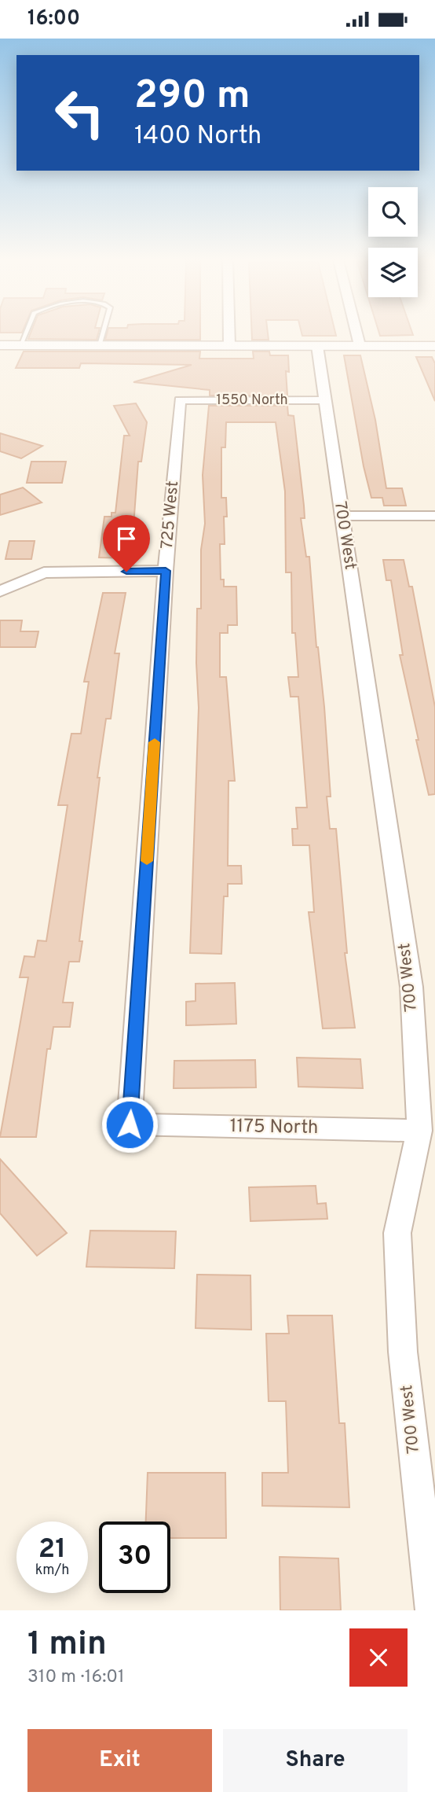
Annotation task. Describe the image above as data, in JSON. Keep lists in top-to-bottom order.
{
  "streets": {
    "street": [
      "1550 North",
      "725 West",
      "700 West",
      "1175 North"
    ]
  },
  "crossings": [
    ["1550 North", "725 West"],
    ["1550 North", "700 West"],
    ["725 West", "1175 North"],
    ["700 West", "1175 North"]
  ],
  "page": {
    "status": "16:00",
    "turn": ["290 m", "1400 North"],
    "speed": "21 km/h",
    "limit": "30",
    "heading": ["1 min", "310 m · 16:01"],
    "buttons": ["Exit", "Share"]
  }
}
